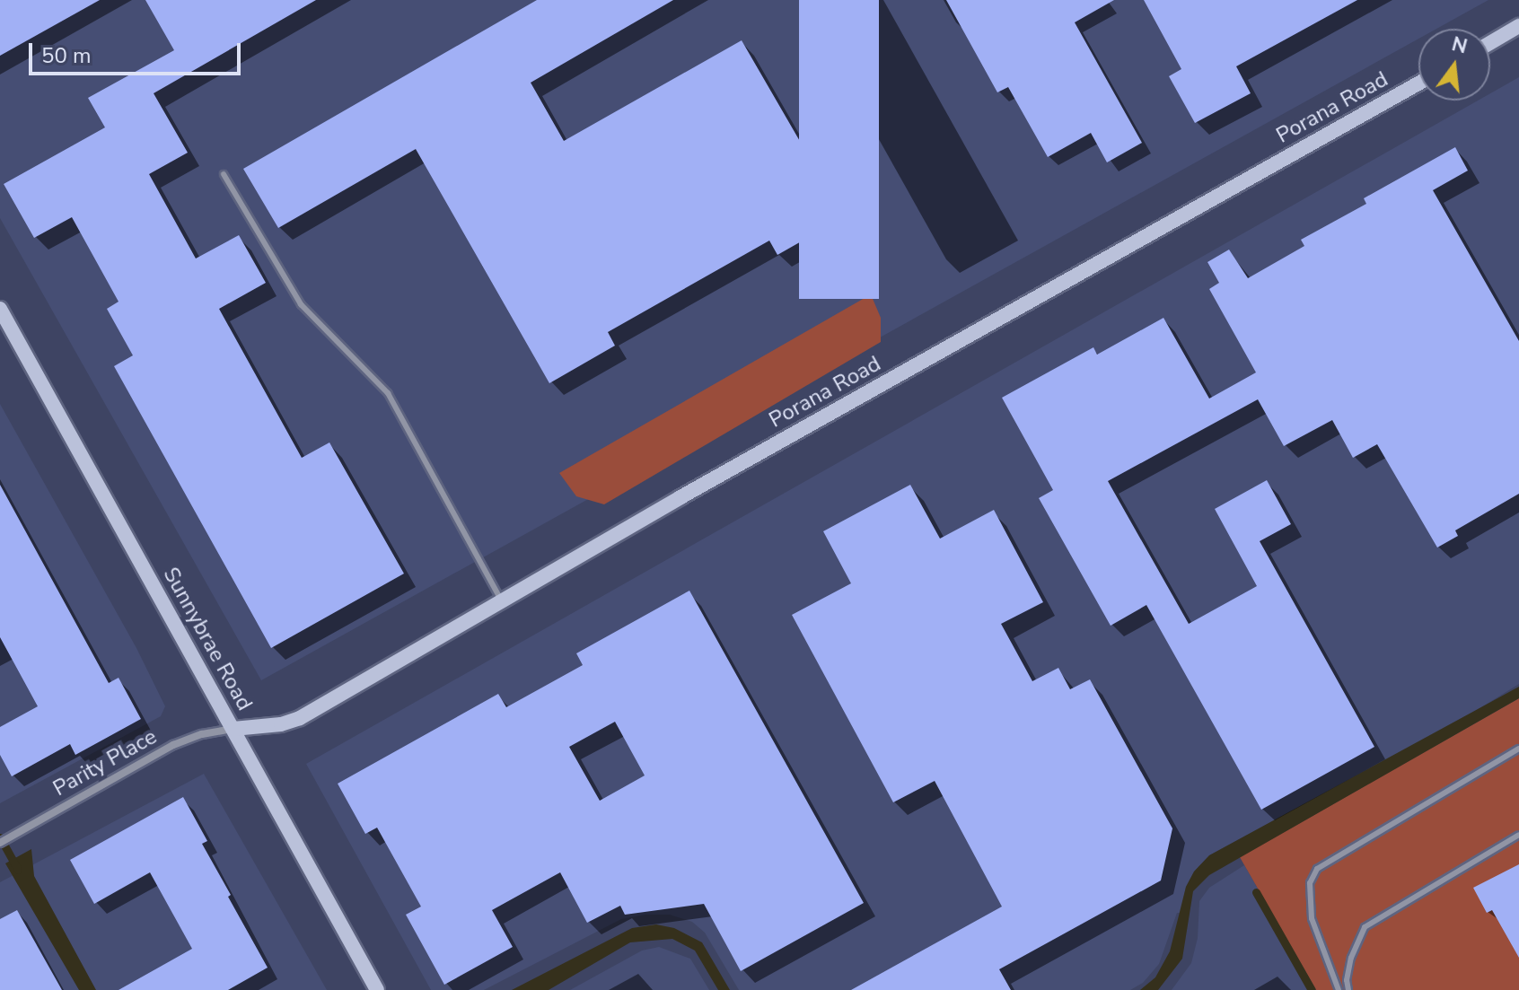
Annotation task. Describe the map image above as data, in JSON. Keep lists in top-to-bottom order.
{
  "streets": {
    "street": ["Porana Road", "Sunnybrae Road", "Parity Place"]
  },
  "crossings": [
    ["Porana Road", "Sunnybrae Road"],
    ["Porana Road", "Parity Place"],
    ["Sunnybrae Road", "Parity Place"]
  ],
  "scale_bar": "50 m",
  "north": "top"
}
